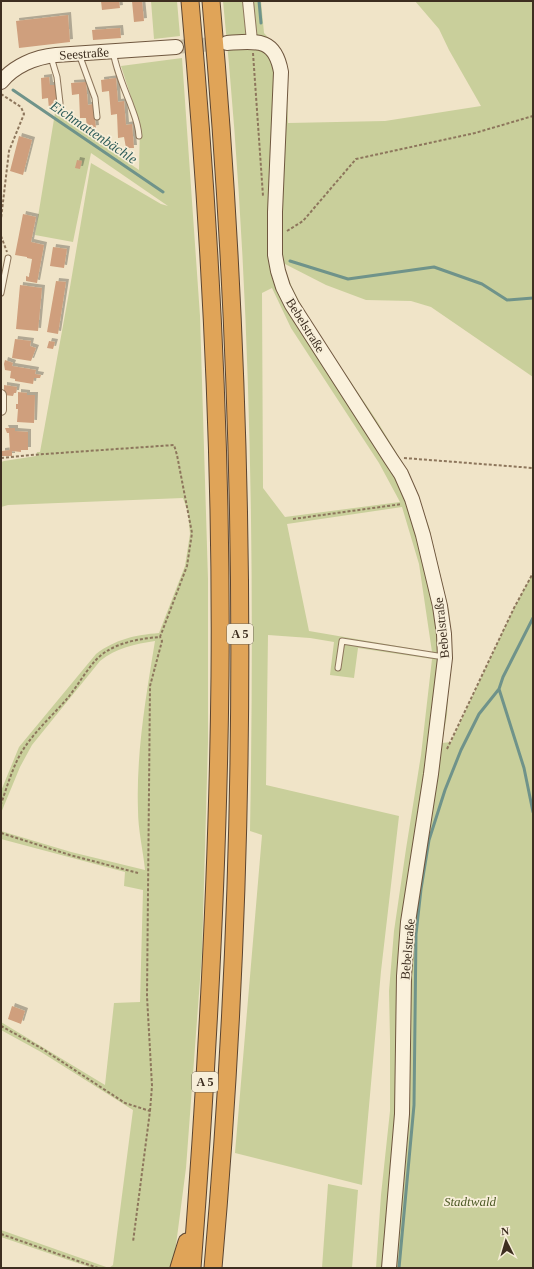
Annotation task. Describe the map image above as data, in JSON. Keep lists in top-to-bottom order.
{
  "streets": {
    "highway": ["A 5"],
    "street": ["Seestraße", "Bebelstraße"]
  },
  "water": ["Eichmattenbächle"],
  "parks": ["Stadtwald"],
  "north": "top"
}
